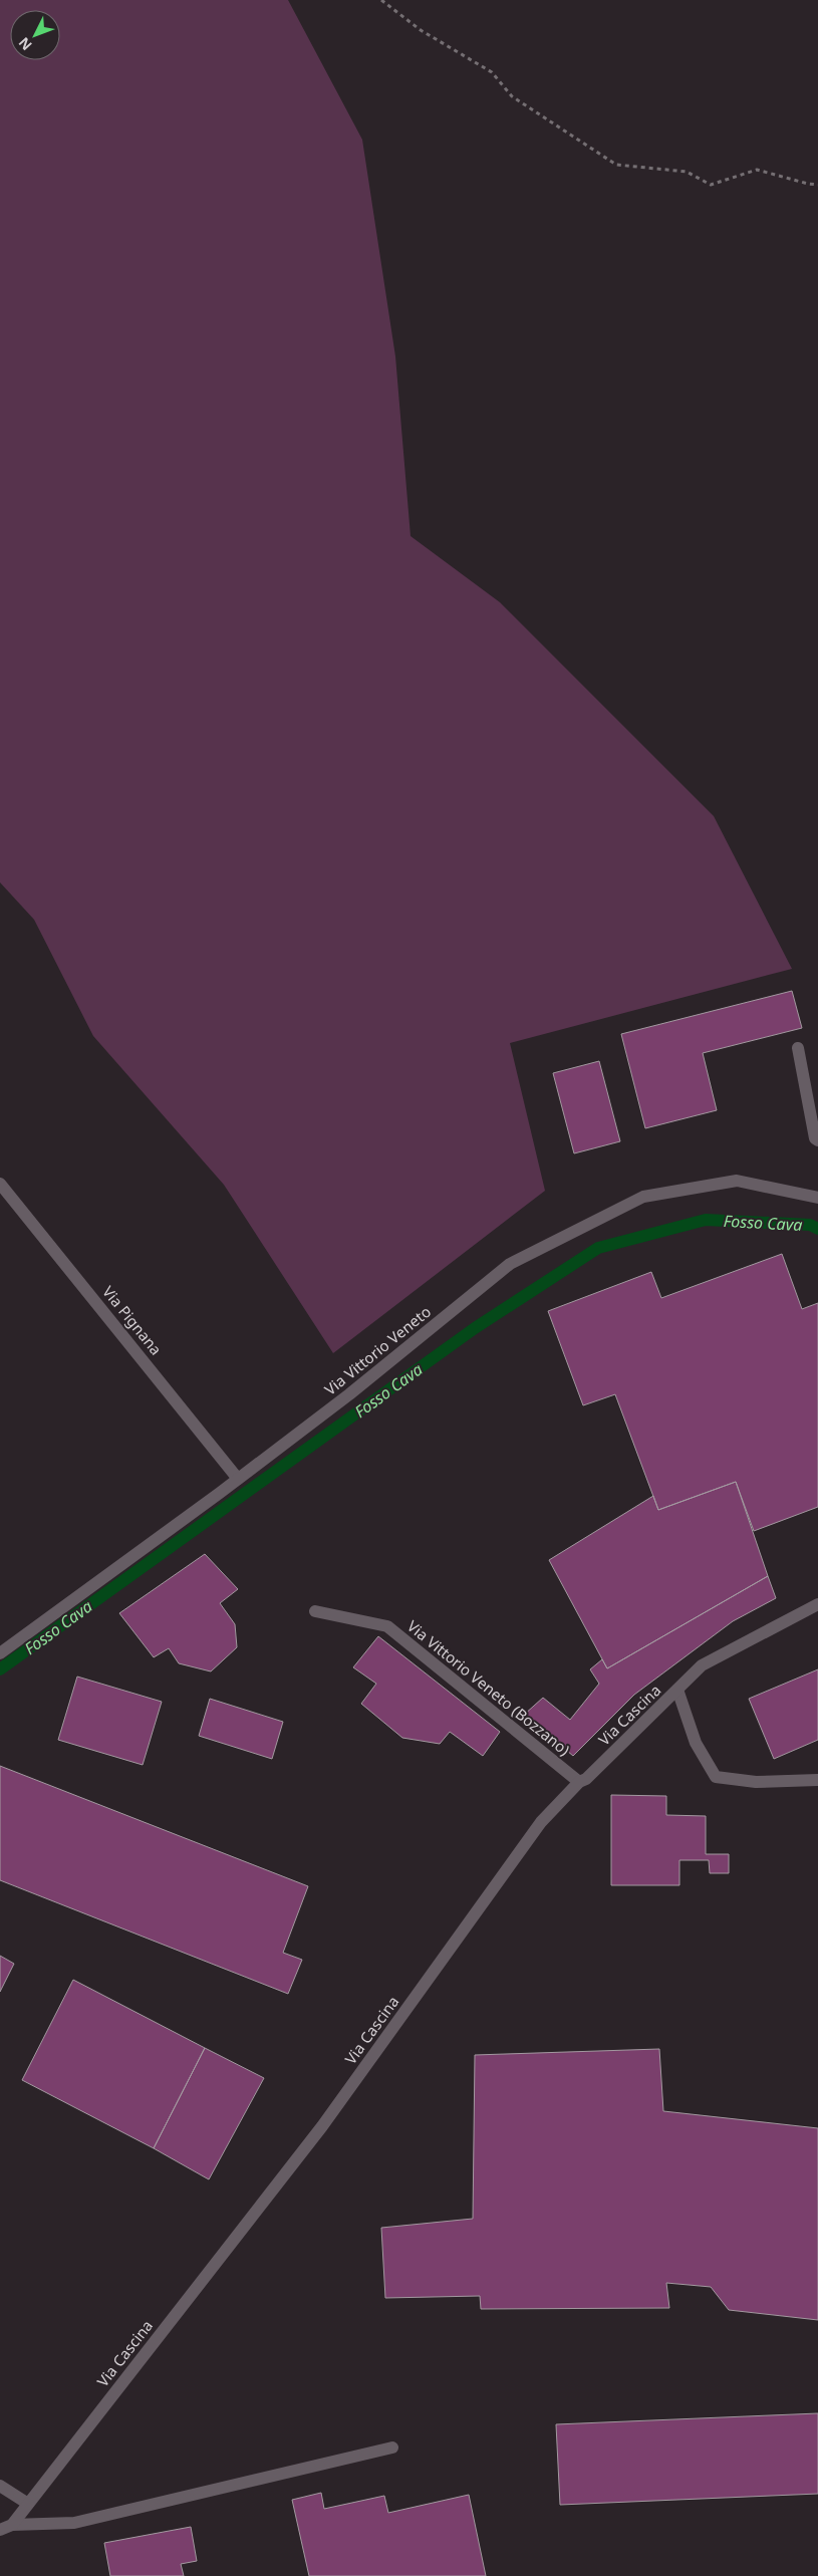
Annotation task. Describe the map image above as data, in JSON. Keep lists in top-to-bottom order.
{
  "streets": {
    "street": [
      "Via Pignana",
      "Via Vittorio Veneto",
      "Via Vittorio Veneto (Bozzano)",
      "Via Cascina"
    ]
  },
  "crossings": [
    ["Via Pignana", "Via Vittorio Veneto"],
    ["Via Vittorio Veneto (Bozzano)", "Via Cascina"]
  ],
  "water": ["Fosso Cava"],
  "north": "bottom left"
}
